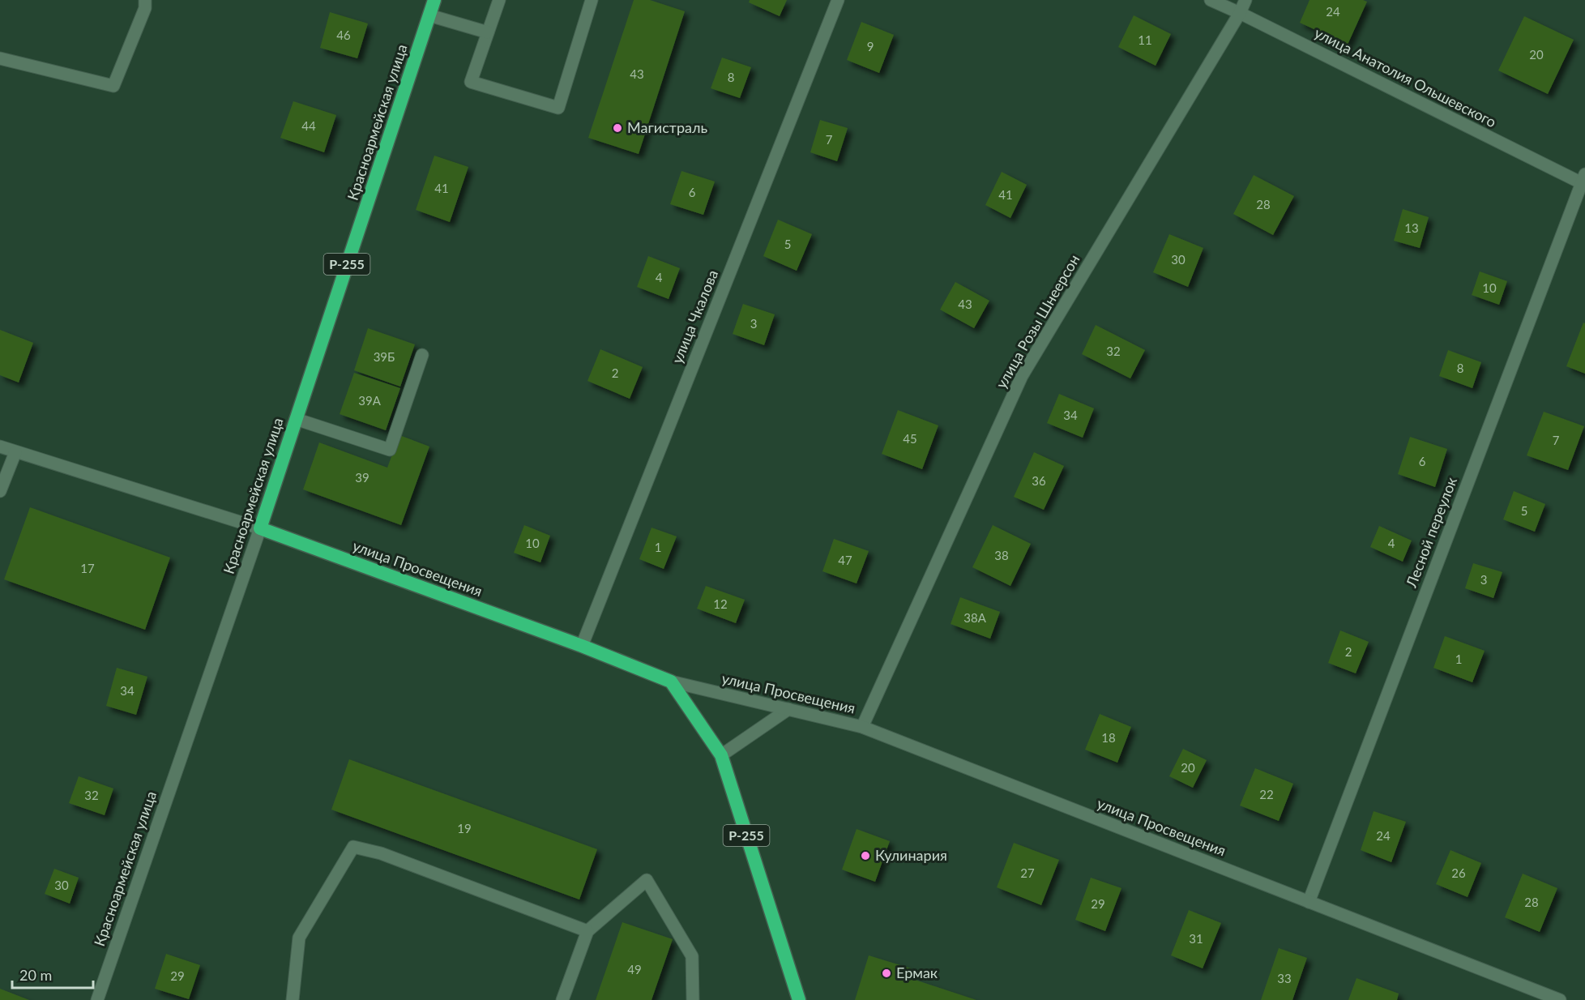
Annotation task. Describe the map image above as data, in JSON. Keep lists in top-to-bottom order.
{
  "streets": {
    "highway": ["Красноармейская улица", "Р-255", "улица Просвещения"],
    "street": [
      "улица Анатолия Ольшевского",
      "улица Чкалова",
      "улица Розы Шнеерсон",
      "Лесной переулок"
    ]
  },
  "crossings": [
    ["улица Анатолия Ольшевского", "улица Розы Шнеерсон"],
    ["улица Анатолия Ольшевского", "Лесной переулок"],
    ["Красноармейская улица", "улица Просвещения"],
    ["Р-255", "улица Просвещения"],
    ["улица Чкалова", "улица Просвещения"],
    ["улица Розы Шнеерсон", "улица Просвещения"],
    ["Лесной переулок", "улица Просвещения"]
  ],
  "places": ["Магистраль", "Кулинария", "Ермак"],
  "house_numbers": [
    "24",
    "46",
    "11",
    "9",
    "20",
    "43",
    "8",
    "44",
    "7",
    "41",
    "6",
    "41",
    "28",
    "13",
    "5",
    "30",
    "4",
    "10",
    "43",
    "3",
    "32",
    "39Б",
    "8",
    "2",
    "39А",
    "34",
    "45",
    "7",
    "6",
    "39",
    "36",
    "5",
    "10",
    "4",
    "1",
    "38",
    "47",
    "17",
    "3",
    "12",
    "38А",
    "2",
    "1",
    "34",
    "18",
    "20",
    "22",
    "32",
    "19",
    "24",
    "27",
    "26",
    "30",
    "28",
    "29",
    "31",
    "49",
    "29",
    "33"
  ],
  "scale_bar": "20 m"
}
